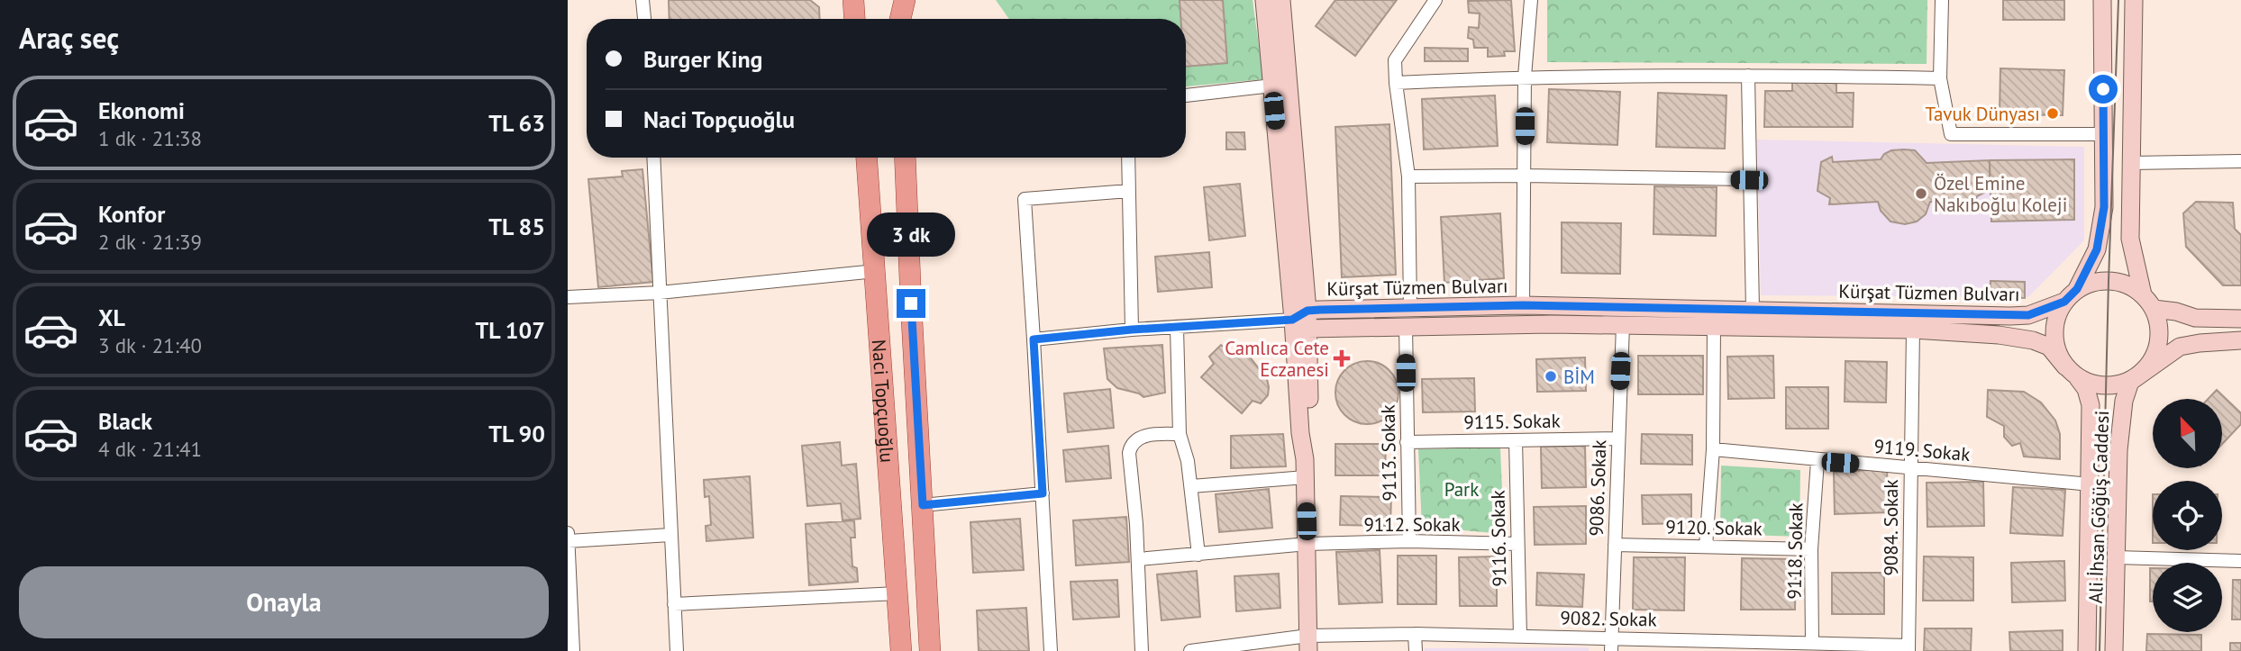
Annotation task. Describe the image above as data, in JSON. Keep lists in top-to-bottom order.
{
  "streets": {
    "main road": ["Naci Topçuoğlu"],
    "street": [
      "Kürşat Tüzmen Bulvarı",
      "9115. Sokak",
      "9119. Sokak",
      "9113. Sokak",
      "9086. Sokak",
      "Ali İhsan Göğüş Caddesi",
      "9112. Sokak",
      "9120. Sokak",
      "9084. Sokak",
      "9116. Sokak",
      "9118. Sokak",
      "9082. Sokak"
    ]
  },
  "crossings": [
    ["Kürşat Tüzmen Bulvarı", "9113. Sokak"],
    ["Kürşat Tüzmen Bulvarı", "9086. Sokak"],
    ["Kürşat Tüzmen Bulvarı", "Ali İhsan Göğüş Caddesi"],
    ["Kürşat Tüzmen Bulvarı", "9084. Sokak"],
    ["9115. Sokak", "9113. Sokak"],
    ["9115. Sokak", "9086. Sokak"],
    ["9115. Sokak", "9116. Sokak"],
    ["9119. Sokak", "Ali İhsan Göğüş Caddesi"],
    ["9119. Sokak", "9084. Sokak"],
    ["9119. Sokak", "9118. Sokak"],
    ["9113. Sokak", "9112. Sokak"],
    ["9086. Sokak", "9120. Sokak"],
    ["9086. Sokak", "9082. Sokak"],
    ["9112. Sokak", "9116. Sokak"],
    ["9120. Sokak", "9118. Sokak"],
    ["9084. Sokak", "9082. Sokak"],
    ["9116. Sokak", "9082. Sokak"],
    ["9118. Sokak", "9082. Sokak"]
  ],
  "parks": ["Park"],
  "places": {
    "other": ["Tavuk Dünyası", "Özel Emine Nakıboğlu Koleji", "BİM"],
    "health": ["Camlıca Cete Eczanesi"]
  },
  "north": "top left",
  "page": {
    "heading": "Araç seç",
    "banner": ["Burger King", "Naci Topçuoğlu"],
    "list": [
      {
        "name": "Ekonomi",
        "note": "1 dk · 21:38",
        "value": "TL 63"
      },
      {
        "name": "Konfor",
        "note": "2 dk · 21:39",
        "value": "TL 85"
      },
      {
        "name": "XL",
        "note": "3 dk · 21:40",
        "value": "TL 107"
      },
      {
        "name": "Black",
        "note": "4 dk · 21:41",
        "value": "TL 90"
      }
    ],
    "bubble": "3 dk",
    "buttons": "Onayla"
  }
}
